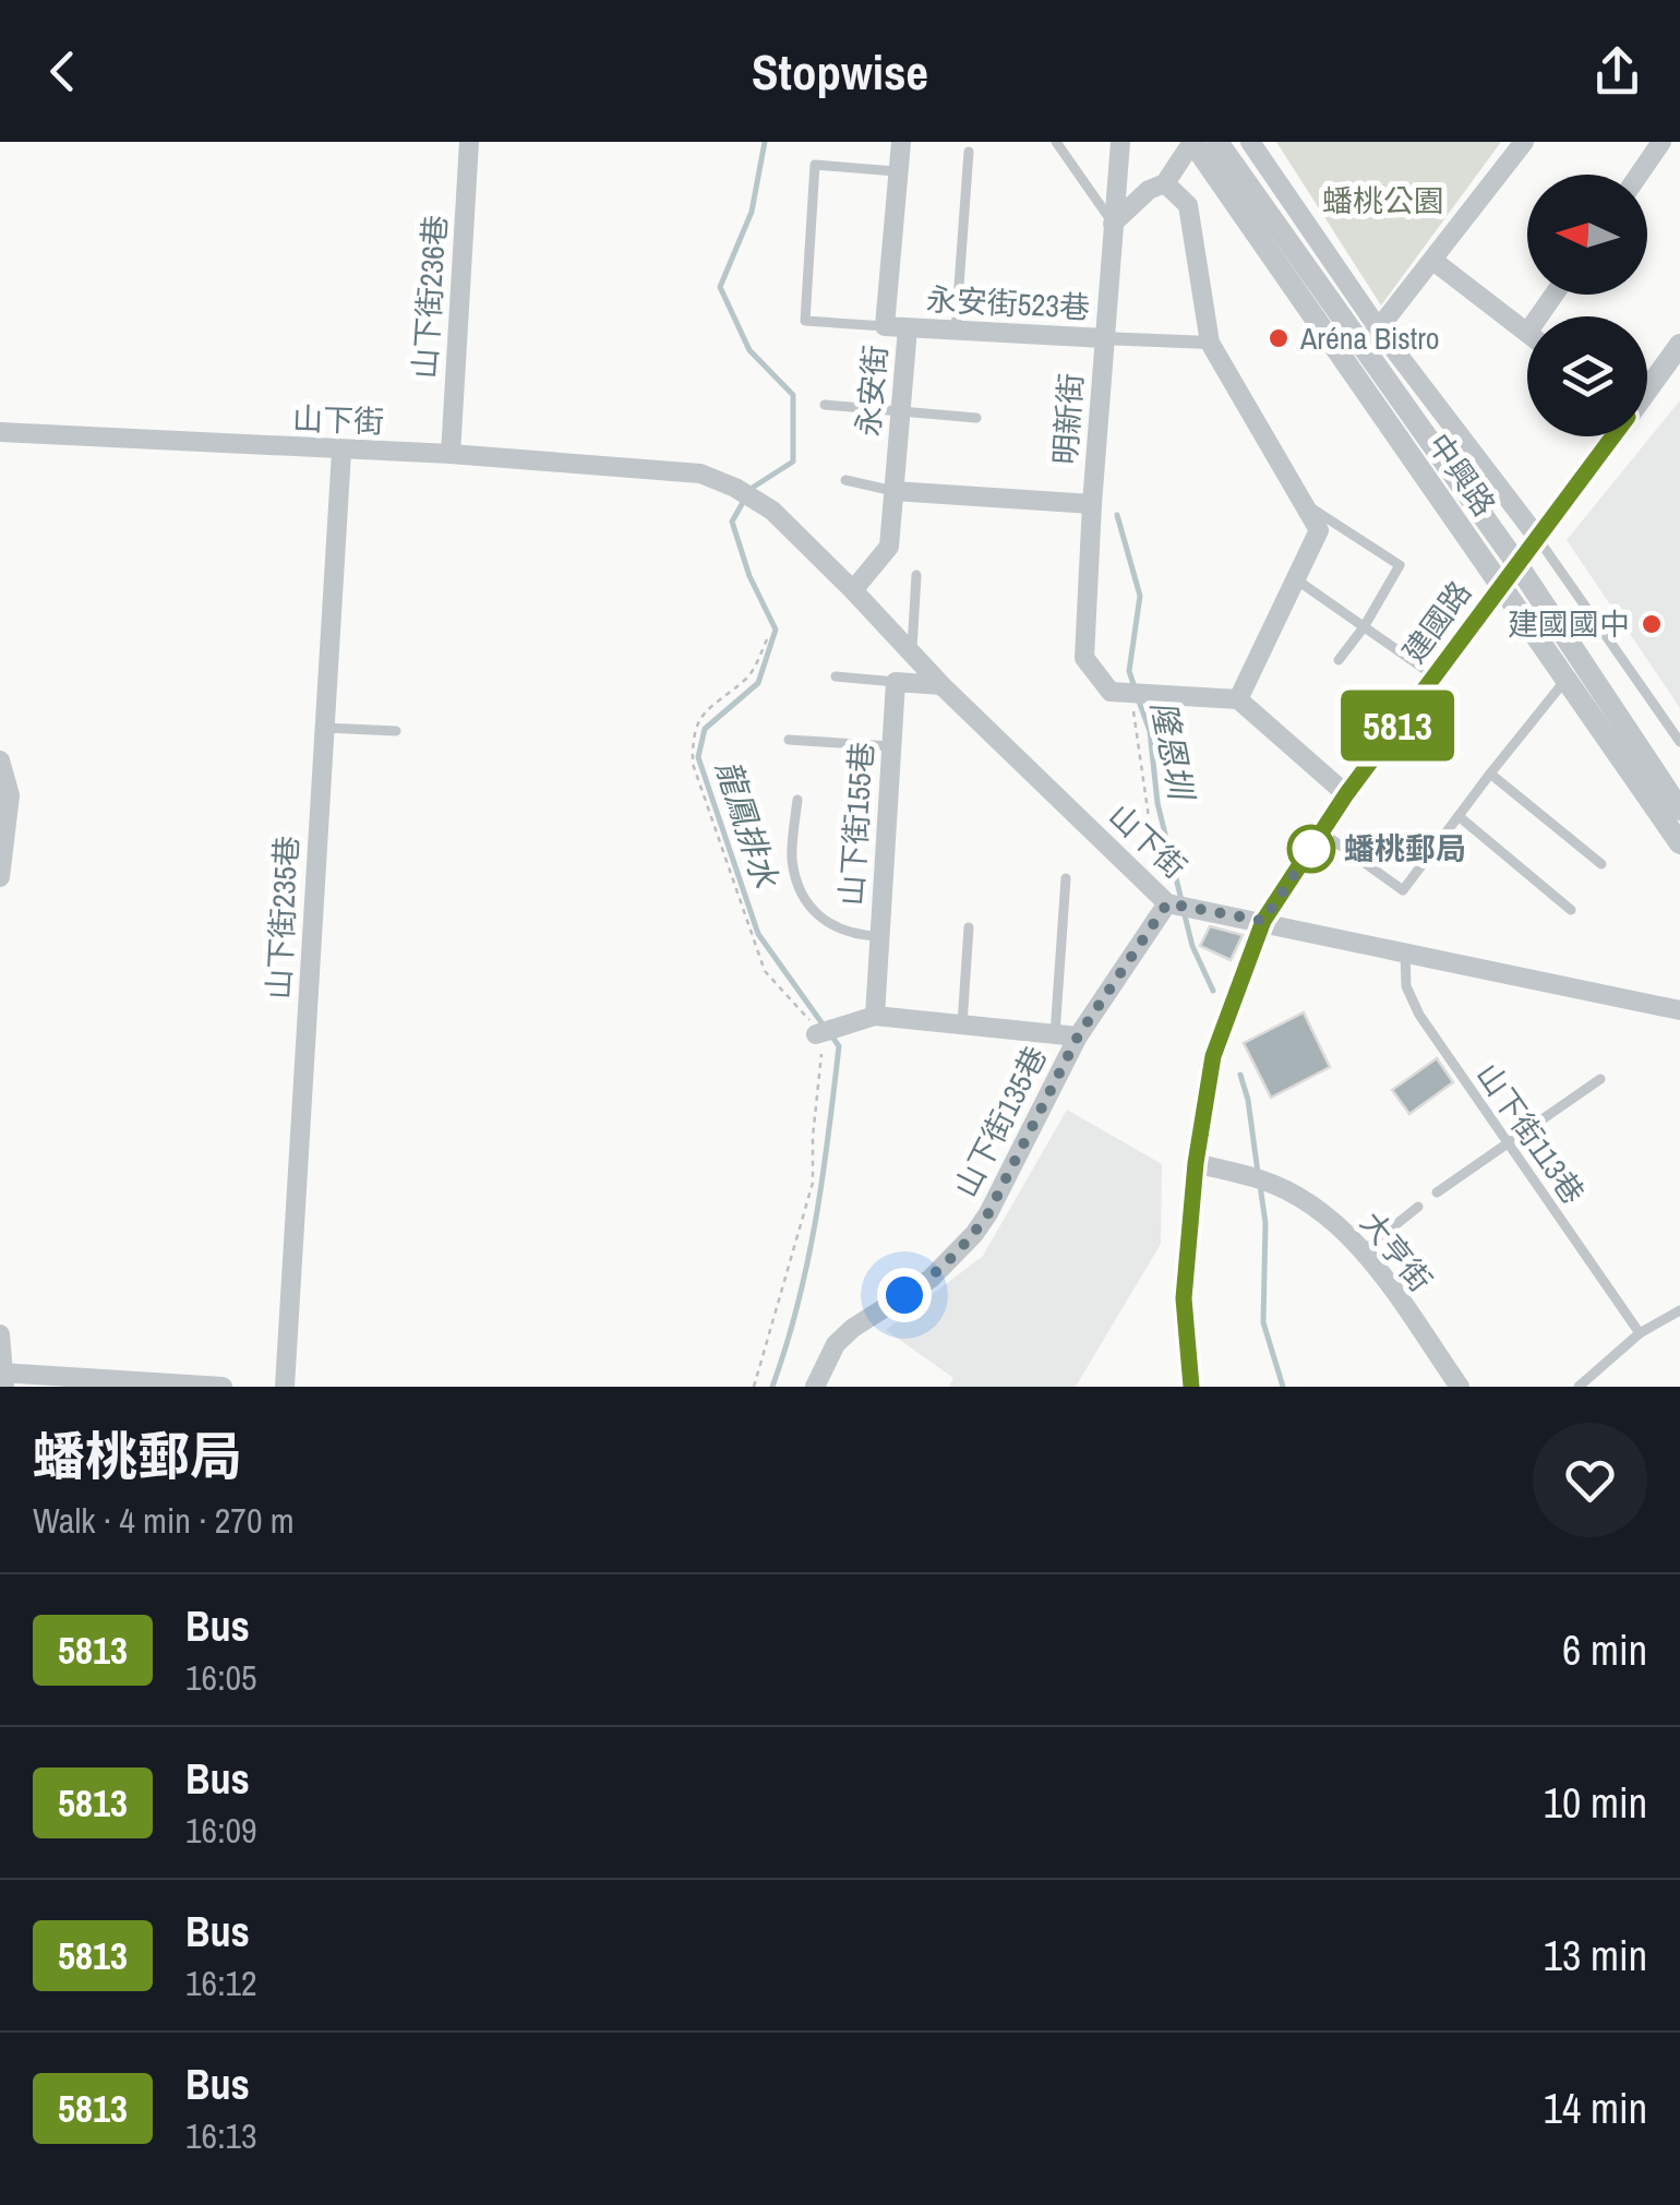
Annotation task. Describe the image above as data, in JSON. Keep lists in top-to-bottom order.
{
  "streets": {
    "street": [
      "山下街236巷",
      "永安街523巷",
      "永安街",
      "明新街",
      "山下街",
      "中興路",
      "建國路",
      "山下街155巷",
      "山下街235巷",
      "山下街135巷",
      "大亨街"
    ],
    "lane": ["山下街113巷"]
  },
  "crossings": [
    ["山下街236巷", "山下街"],
    ["永安街523巷", "永安街"],
    ["永安街523巷", "明新街"],
    ["永安街", "山下街"],
    ["山下街", "建國路"],
    ["山下街", "山下街235巷"],
    ["山下街", "山下街135巷"],
    ["山下街", "山下街113巷"],
    ["中興路", "建國路"],
    ["建國路", "大亨街"]
  ],
  "water": ["隆恩圳", "龍鳳排水"],
  "parks": ["蟠桃公園"],
  "places": ["Aréna Bistro", "建國國中", "蟠桃郵局"],
  "lines": ["bus line 5813"],
  "north": "left",
  "page": {
    "header": "Stopwise",
    "on_map": "5813",
    "heading": ["蟠桃郵局", "Walk · 4 min · 270 m"],
    "list": [
      {
        "mark": "5813",
        "name": "Bus",
        "note": "16:05",
        "value": "6 min"
      },
      {
        "mark": "5813",
        "name": "Bus",
        "note": "16:09",
        "value": "10 min"
      },
      {
        "mark": "5813",
        "name": "Bus",
        "note": "16:12",
        "value": "13 min"
      },
      {
        "mark": "5813",
        "name": "Bus",
        "note": "16:13",
        "value": "14 min"
      }
    ]
  }
}
